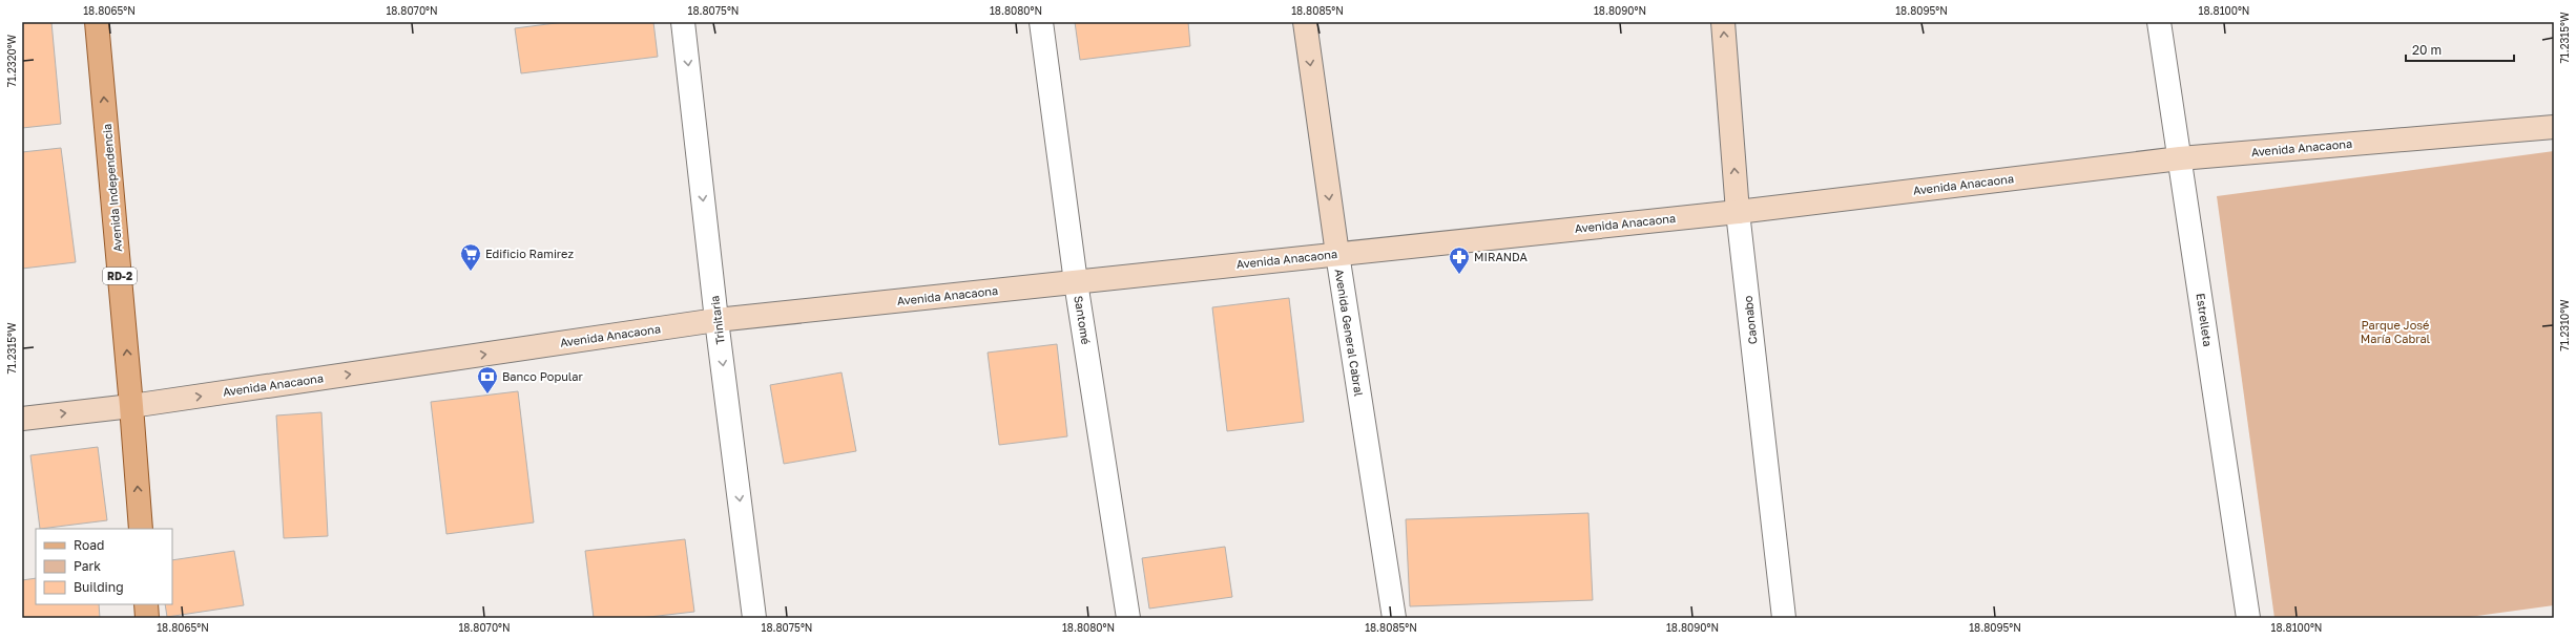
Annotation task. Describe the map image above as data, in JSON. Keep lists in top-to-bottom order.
{
  "streets": {
    "main road": [
      "Avenida Anacaona",
      "Avenida Independencia",
      "RD-2",
      "Caonabo",
      "Avenida General Cabral"
    ],
    "street": ["Trinitaria", "Santomé", "Estrelleta"]
  },
  "crossings": [
    ["Avenida Anacaona", "Avenida Independencia"],
    ["Avenida Anacaona", "Trinitaria"],
    ["Avenida Anacaona", "Santomé"],
    ["Avenida Anacaona", "Caonabo"],
    ["Avenida Anacaona", "Estrelleta"],
    ["Avenida Anacaona", "Avenida General Cabral"]
  ],
  "one_way": ["Avenida Independencia", "Trinitaria", "Avenida General Cabral"],
  "parks": ["Parque José María Cabral"],
  "places": {
    "supermarket": ["Edificio Ramirez"],
    "pharmacy": ["MIRANDA"],
    "bank": ["Banco Popular"]
  },
  "legend": ["Road", "Park", "Building"],
  "scale_bar": "20 m",
  "coordinates": [
    "18.8065°N",
    "18.8070°N",
    "18.8075°N",
    "18.8080°N",
    "18.8085°N",
    "18.8090°N",
    "18.8095°N",
    "18.8100°N",
    "71.2315°W",
    "71.2320°W",
    "71.2310°W"
  ]
}
